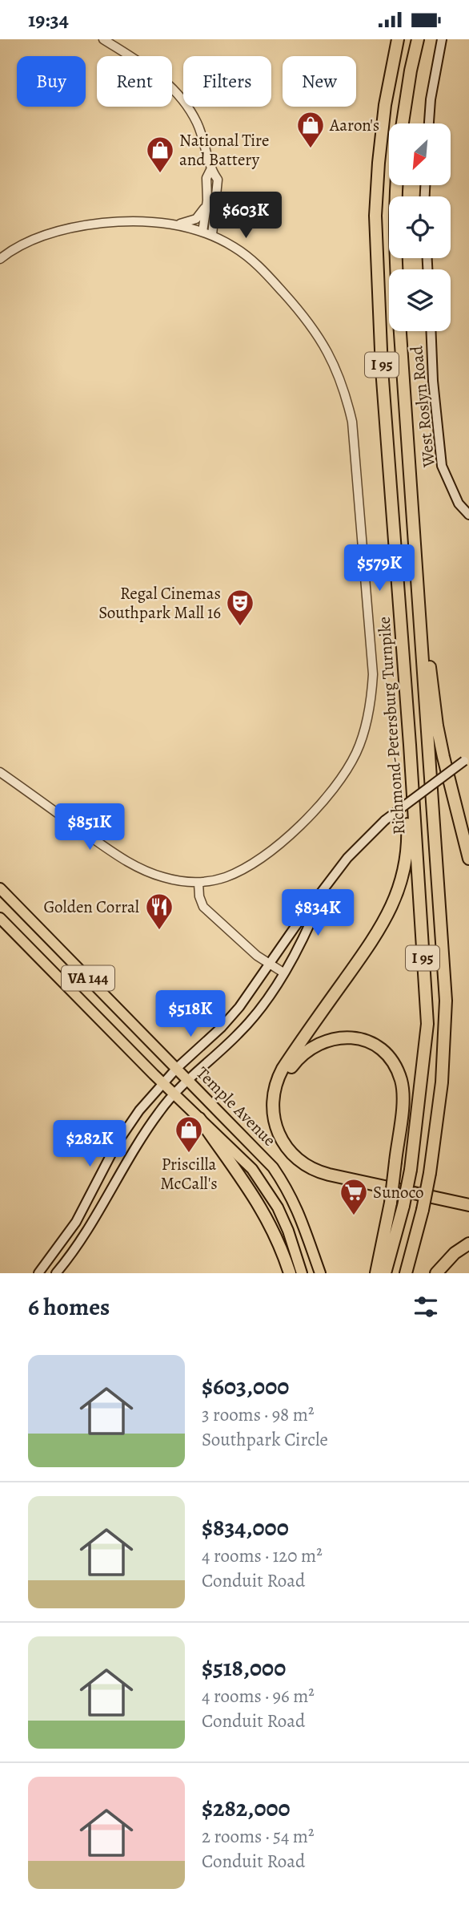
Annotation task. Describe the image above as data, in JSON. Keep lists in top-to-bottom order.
{
  "streets": {
    "highway": ["I 95", "Richmond-Petersburg Turnpike"],
    "main road": ["West Roslyn Road", "VA 144", "Temple Avenue"]
  },
  "places": {
    "shop": ["Aaron's", "National Tire and Battery", "Priscilla McCall's"],
    "theatre": ["Regal Cinemas Southpark Mall 16"],
    "restaurant": ["Golden Corral"],
    "supermarket": ["Sunoco"]
  },
  "north": "bottom left",
  "page": {
    "status": "19:34",
    "chip": [
      "Buy",
      "Rent",
      "Filters",
      "New"
    ],
    "price": [
      "$603K",
      "$579K",
      "$851K",
      "$834K",
      "$518K",
      "$282K"
    ],
    "heading": "6 homes",
    "list": [
      {
        "name": "$603,000",
        "note": "3 rooms · 98 m² · Southpark Circle"
      },
      {
        "name": "$834,000",
        "note": "4 rooms · 120 m² · Conduit Road"
      },
      {
        "name": "$518,000",
        "note": "4 rooms · 96 m² · Conduit Road"
      },
      {
        "name": "$282,000",
        "note": "2 rooms · 54 m² · Conduit Road"
      }
    ]
  }
}
